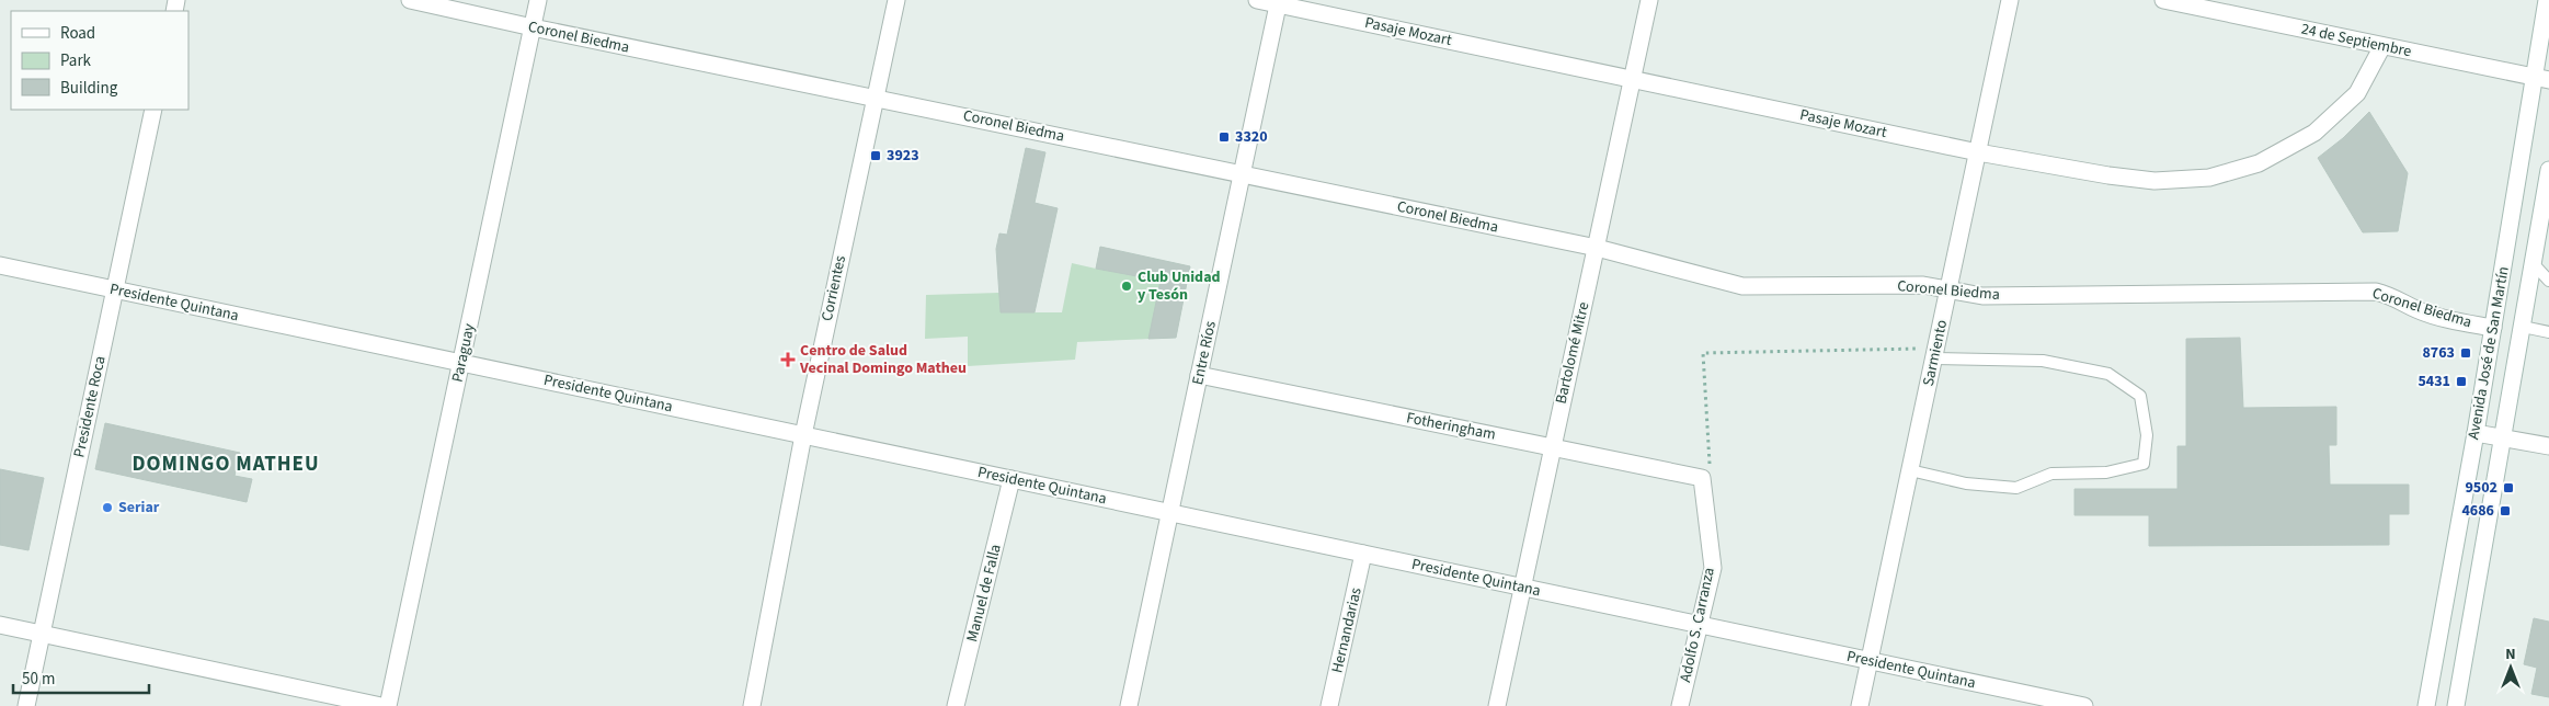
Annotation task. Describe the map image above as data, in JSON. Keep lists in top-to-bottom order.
{
  "streets": {
    "street": [
      "Pasaje Mozart",
      "Coronel Biedma",
      "24 de Septiembre",
      "Corrientes",
      "Presidente Quintana",
      "Paraguay",
      "Entre Ríos",
      "Bartolomé Mitre",
      "Sarmiento",
      "Avenida José de San Martín",
      "Presidente Roca",
      "Fotheringham",
      "Manuel de Falla",
      "Adolfo S. Carranza",
      "Hernandarias"
    ]
  },
  "crossings": [
    ["Pasaje Mozart", "24 de Septiembre"],
    ["Pasaje Mozart", "Entre Ríos"],
    ["Pasaje Mozart", "Bartolomé Mitre"],
    ["Pasaje Mozart", "Sarmiento"],
    ["Coronel Biedma", "Corrientes"],
    ["Coronel Biedma", "Paraguay"],
    ["Coronel Biedma", "Entre Ríos"],
    ["Coronel Biedma", "Bartolomé Mitre"],
    ["Coronel Biedma", "Sarmiento"],
    ["Coronel Biedma", "Avenida José de San Martín"],
    ["24 de Septiembre", "Avenida José de San Martín"],
    ["Corrientes", "Presidente Quintana"],
    ["Presidente Quintana", "Paraguay"],
    ["Presidente Quintana", "Entre Ríos"],
    ["Presidente Quintana", "Bartolomé Mitre"],
    ["Presidente Quintana", "Sarmiento"],
    ["Presidente Quintana", "Presidente Roca"],
    ["Presidente Quintana", "Manuel de Falla"],
    ["Presidente Quintana", "Adolfo S. Carranza"],
    ["Presidente Quintana", "Hernandarias"],
    ["Entre Ríos", "Fotheringham"],
    ["Bartolomé Mitre", "Fotheringham"],
    ["Fotheringham", "Adolfo S. Carranza"]
  ],
  "districts": ["DOMINGO MATHEU"],
  "places": {
    "transit": [
      "3320",
      "3923",
      "8763",
      "5431",
      "9502",
      "4686"
    ],
    "other": ["Club Unidad y Tesón", "Seriar"],
    "health": ["Centro de Salud Vecinal Domingo Matheu"]
  },
  "legend": ["Road", "Park", "Building"],
  "scale_bar": "50 m",
  "north": "top"
}
